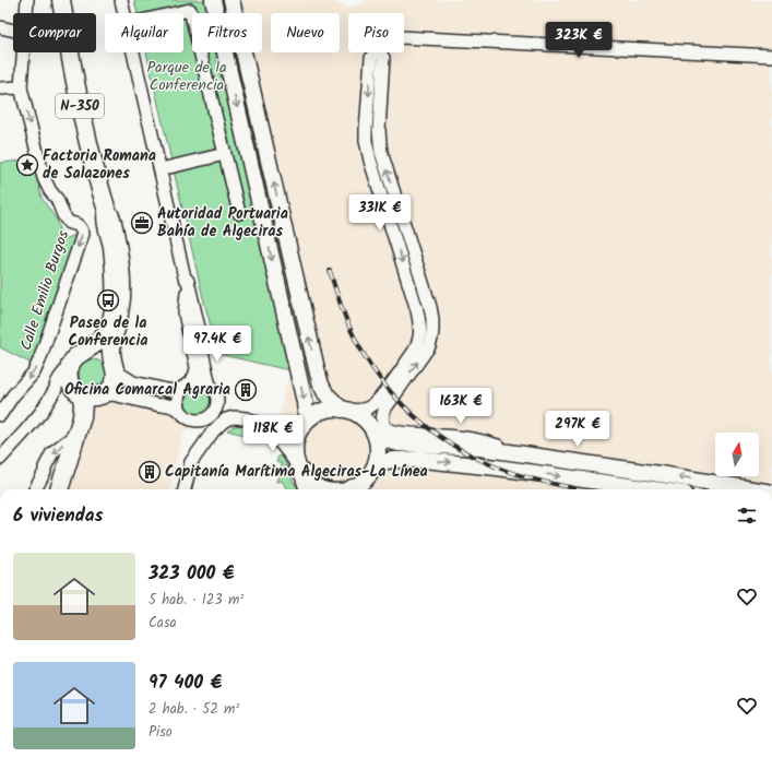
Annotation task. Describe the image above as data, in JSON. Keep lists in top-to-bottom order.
{
  "streets": {
    "highway": ["N-350"],
    "street": ["Calle Emilio Burgos"]
  },
  "parks": ["Parque de la Conferencia"],
  "places": {
    "place": ["Factoria Romana de Salazones"],
    "office": ["Autoridad Portuaria Bahía de Algeciras"],
    "bus stop": ["Paseo de la Conferencia"],
    "building": ["Oficina Comarcal Agraria", "Capitanía Marítima Algeciras-La Línea"]
  },
  "north": "top",
  "page": {
    "chip": [
      "Comprar",
      "Alquilar",
      "Filtros",
      "Nuevo",
      "Piso"
    ],
    "price": [
      "323K €",
      "331K €",
      "97.4K €",
      "163K €",
      "297K €",
      "118K €"
    ],
    "heading": "6 viviendas",
    "list": [
      {
        "name": "323 000 €",
        "note": "5 hab. · 123 m² · Casa"
      },
      {
        "name": "97 400 €",
        "note": "2 hab. · 52 m² · Piso"
      }
    ]
  }
}
